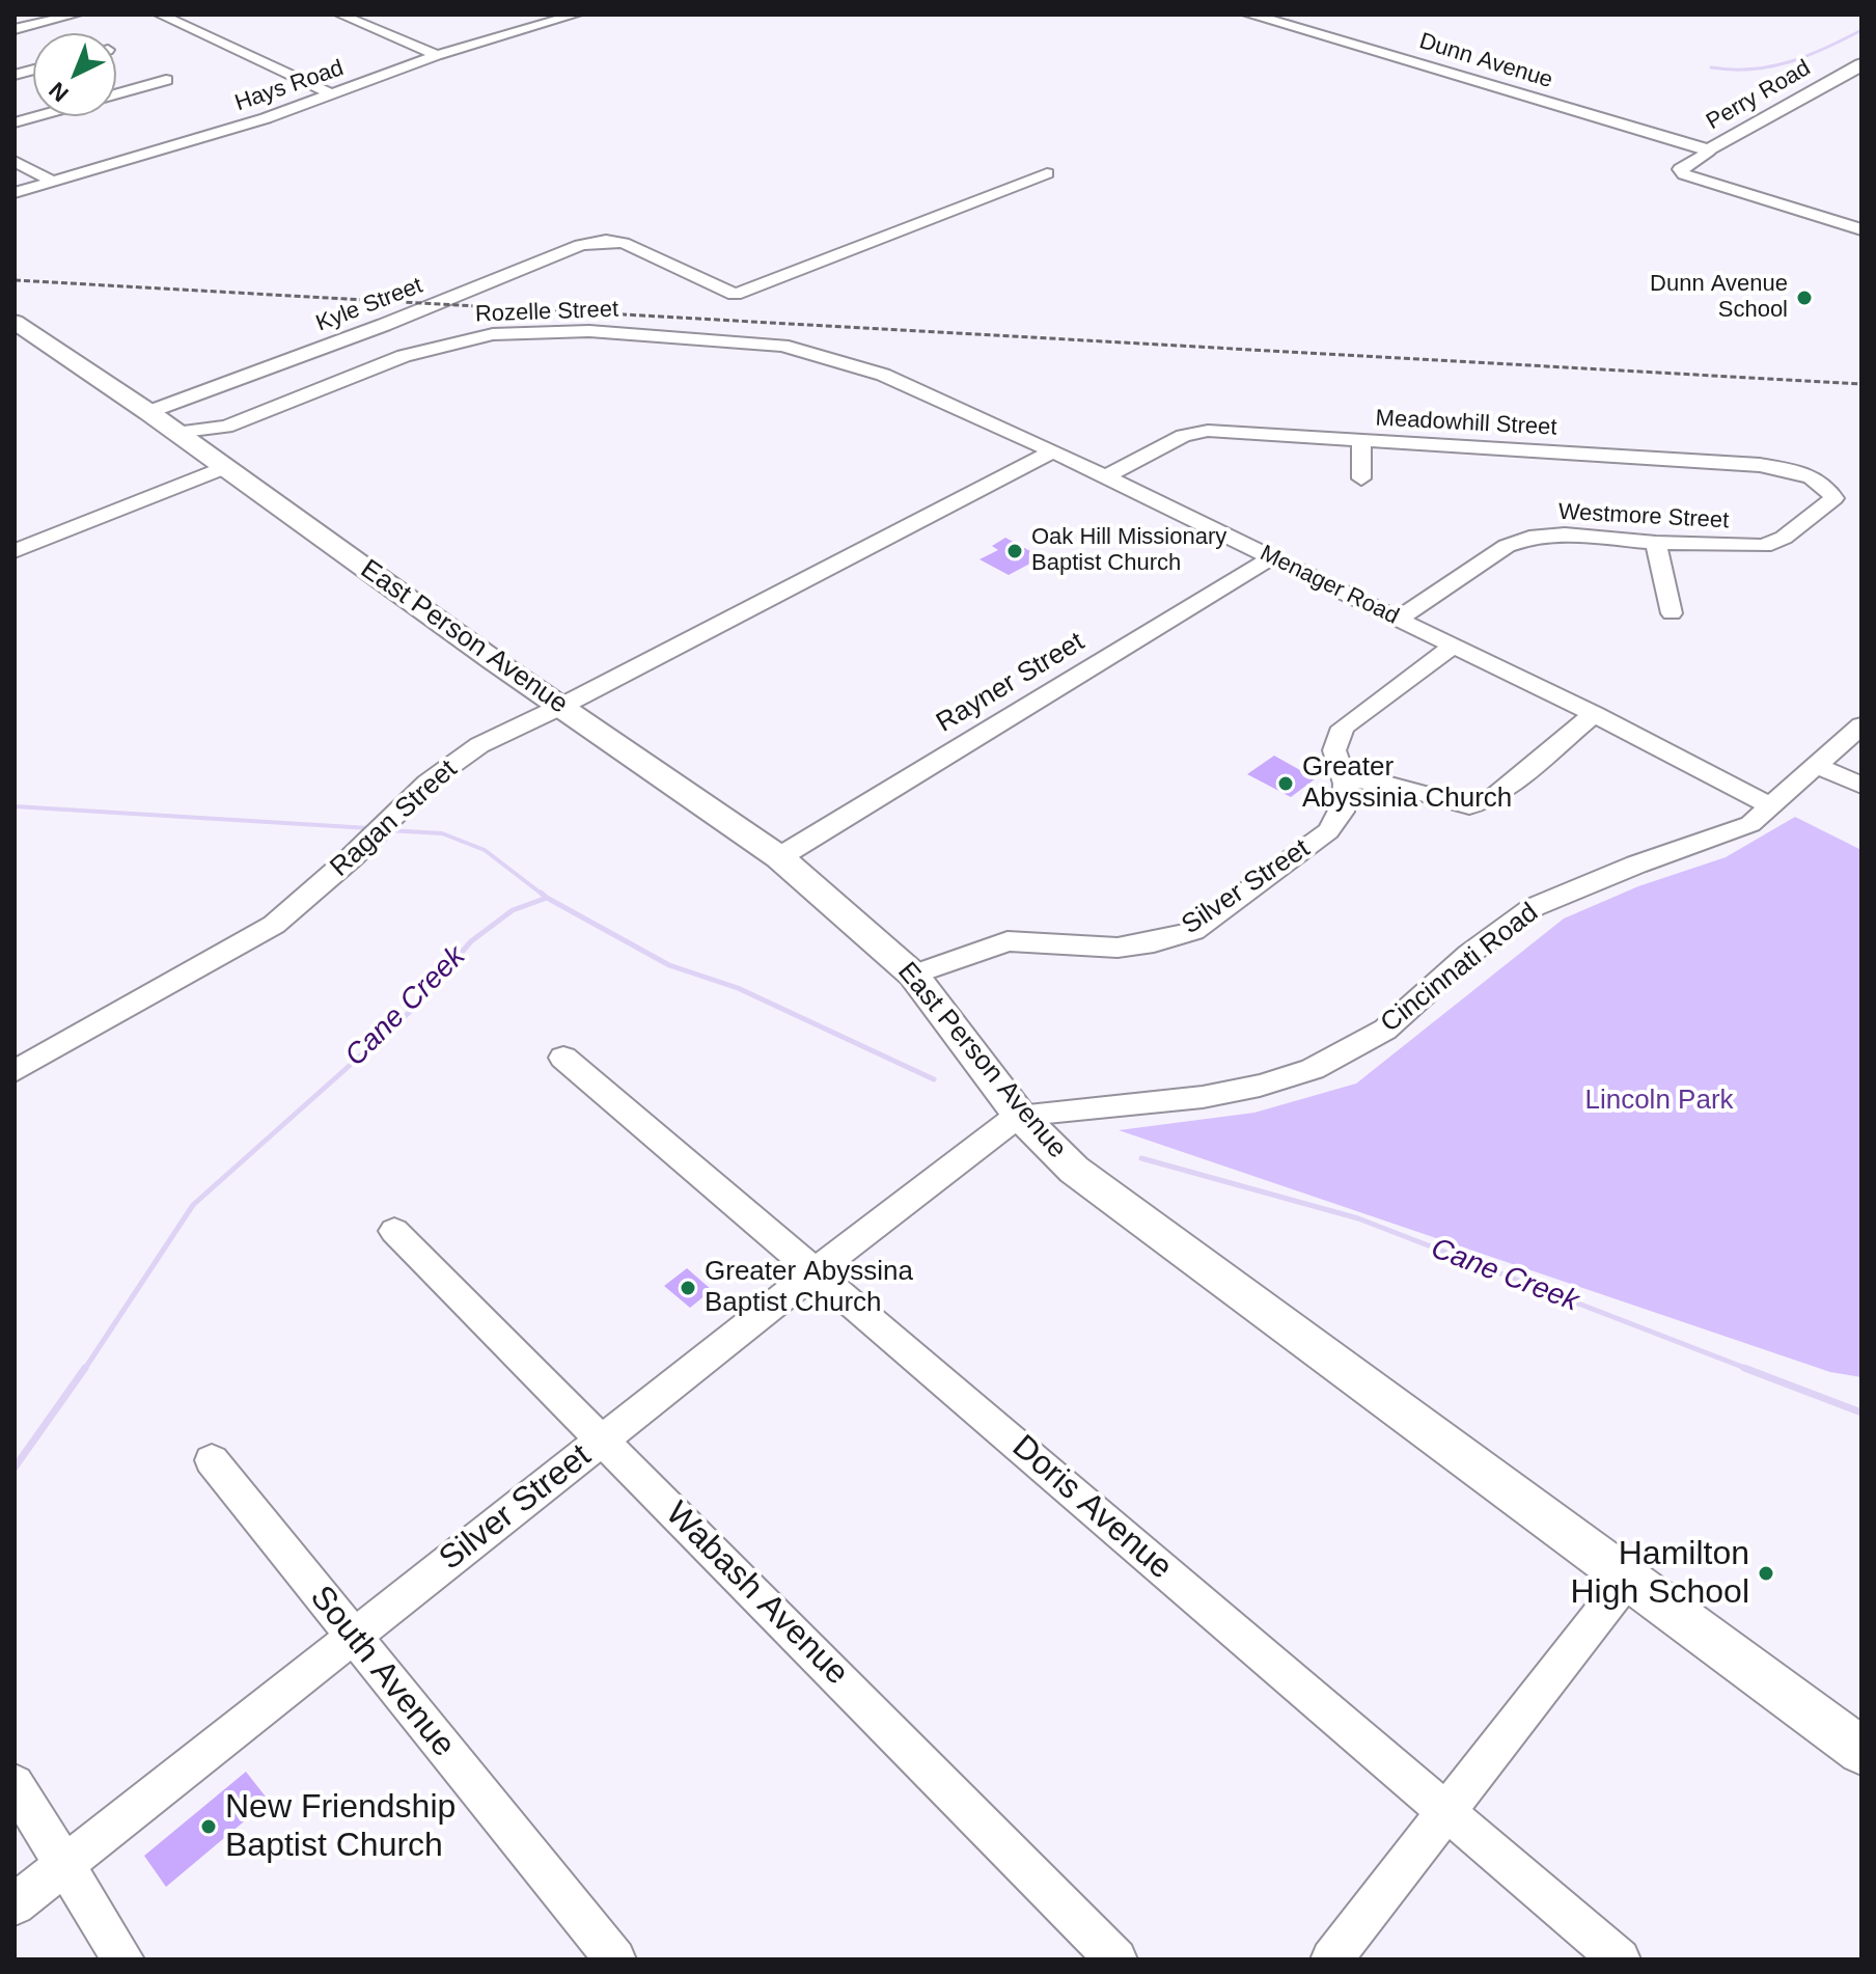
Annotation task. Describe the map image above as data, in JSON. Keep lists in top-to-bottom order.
{
  "streets": {
    "main road": ["Dunn Avenue", "Perry Road", "East Person Avenue"],
    "street": [
      "Hays Road",
      "Kyle Street",
      "Rozelle Street",
      "Meadowhill Street",
      "Westmore Street",
      "Menager Road",
      "Rayner Street",
      "Ragan Street",
      "Silver Street",
      "Cincinnati Road",
      "Doris Avenue",
      "Wabash Avenue",
      "South Avenue"
    ]
  },
  "crossings": [
    ["Dunn Avenue", "Perry Road"],
    ["Kyle Street", "East Person Avenue"],
    ["Rozelle Street", "Menager Road"],
    ["Rozelle Street", "East Person Avenue"],
    ["Meadowhill Street", "Westmore Street"],
    ["Meadowhill Street", "Menager Road"],
    ["Westmore Street", "Menager Road"],
    ["Menager Road", "Rayner Street"],
    ["Menager Road", "Ragan Street"],
    ["Menager Road", "Cincinnati Road"],
    ["East Person Avenue", "Rayner Street"],
    ["East Person Avenue", "Ragan Street"],
    ["East Person Avenue", "Silver Street"],
    ["East Person Avenue", "Cincinnati Road"],
    ["Silver Street", "Cincinnati Road"],
    ["Silver Street", "Doris Avenue"],
    ["Silver Street", "Wabash Avenue"],
    ["Silver Street", "South Avenue"]
  ],
  "water": ["Cane Creek"],
  "parks": ["Lincoln Park"],
  "places": [
    "Dunn Avenue School",
    "Oak Hill Missionary Baptist Church",
    "Greater Abyssinia Church",
    "Greater Abyssina Baptist Church",
    "Hamilton High School",
    "New Friendship Baptist Church"
  ],
  "north": "bottom left"
}
